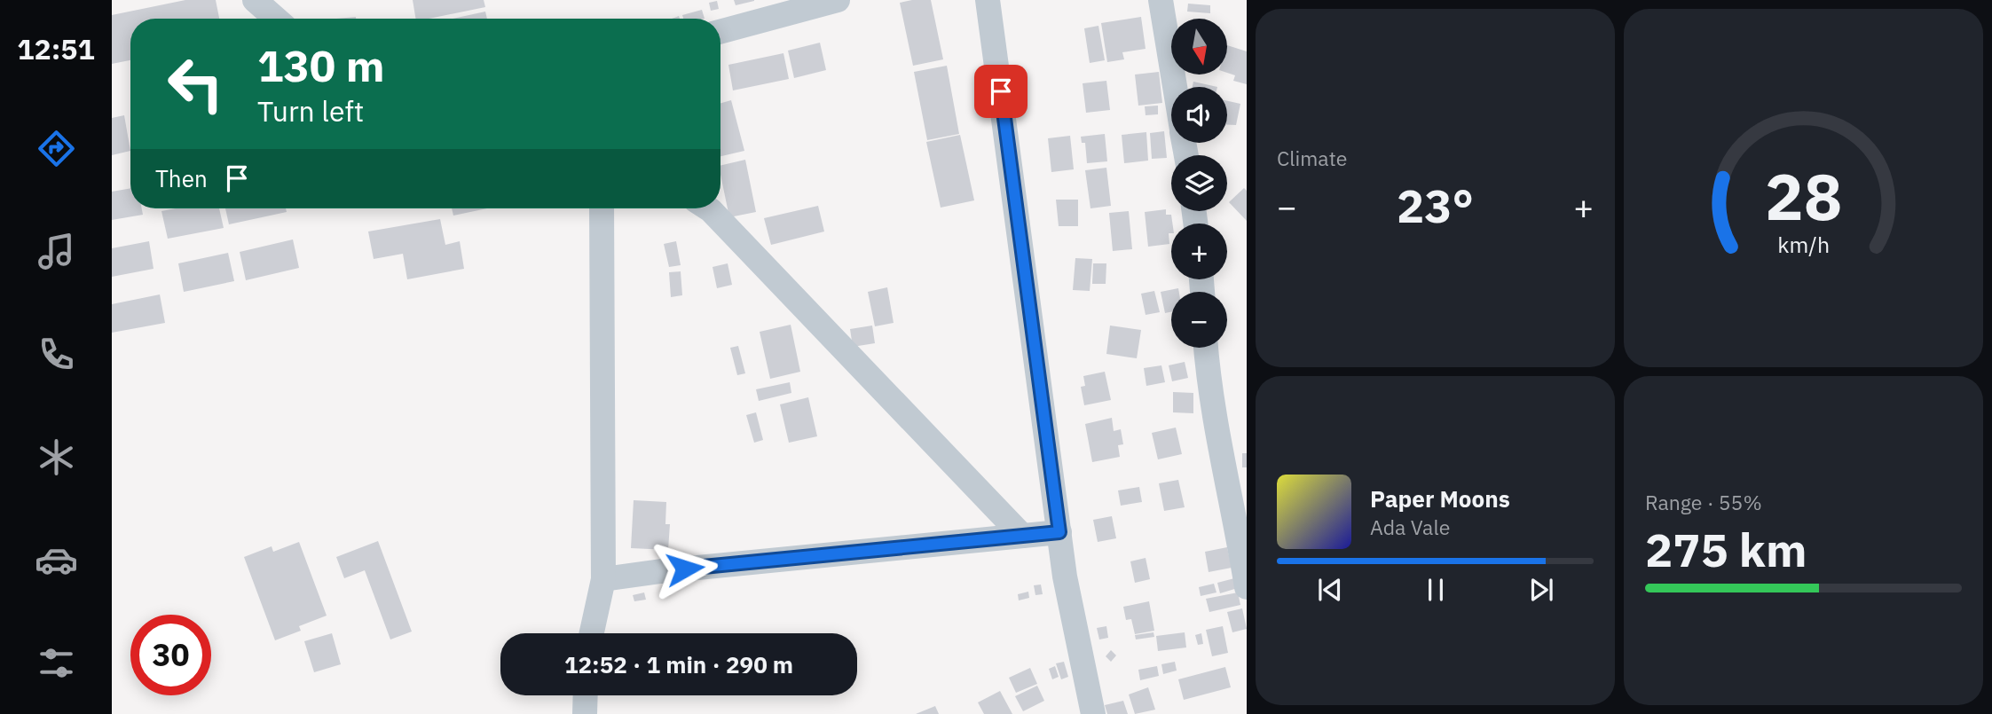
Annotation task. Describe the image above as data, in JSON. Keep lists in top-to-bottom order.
{
  "north": "bottom",
  "page": {
    "tabs": "12:51",
    "tile": [
      "Climate",
      ["Range · 55%", "275 km"]
    ],
    "map_buttons": ["+", "−"],
    "turn": ["130 m", "Turn left"],
    "then": "Then",
    "heat": ["−", "23°", "+"],
    "song": ["Paper Moons", "Ada Vale"],
    "limit": "30",
    "trip": "12:52 · 1 min · 290 m",
    "gauge": ["28", "km/h"]
  }
}
